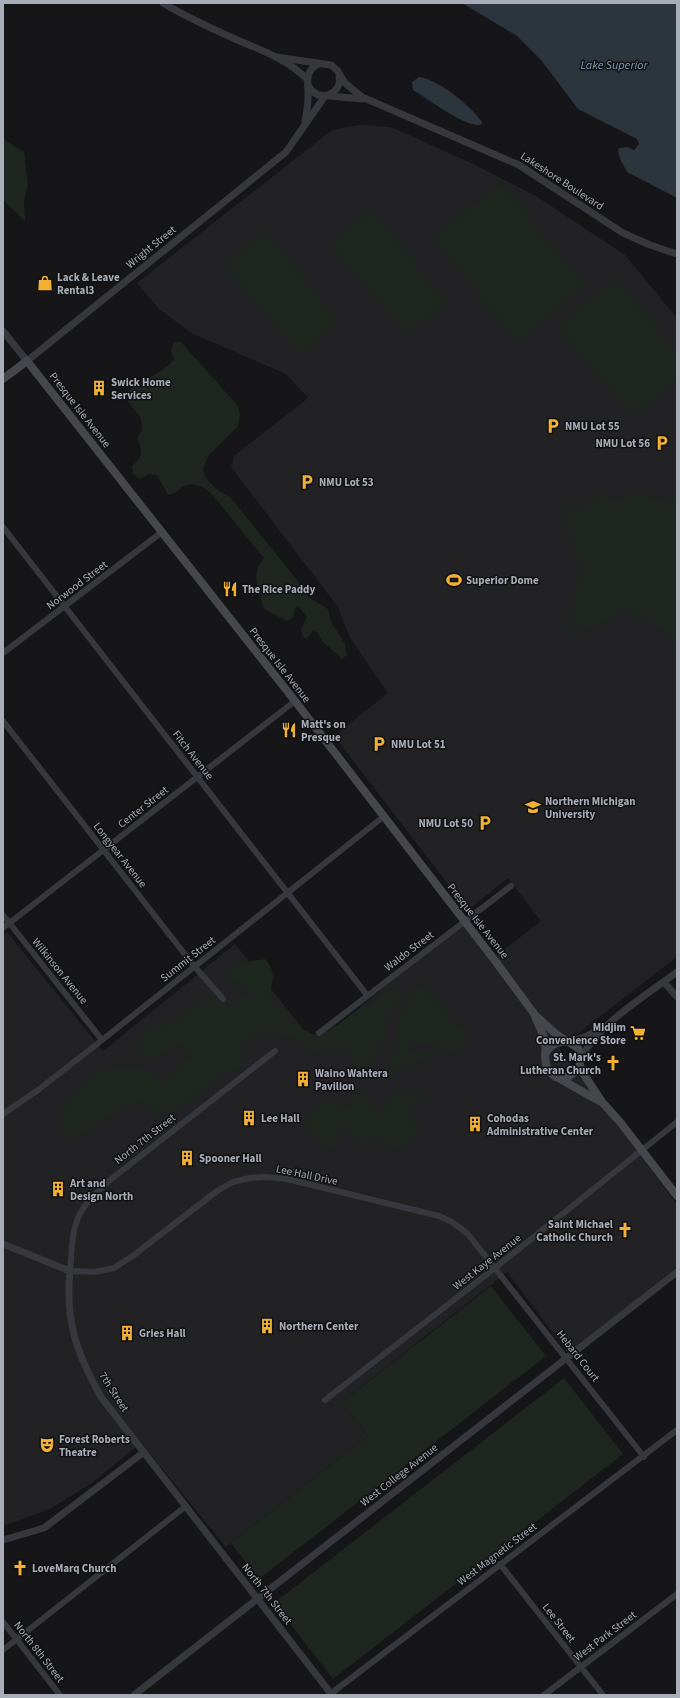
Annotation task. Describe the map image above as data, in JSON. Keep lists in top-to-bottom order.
{
  "streets": {
    "main road": ["Wright Street", "Presque Isle Avenue"],
    "street": [
      "Lakeshore Boulevard",
      "Norwood Street",
      "Fitch Avenue",
      "Center Street",
      "Longyear Avenue",
      "Waldo Street",
      "Summit Street",
      "Wilkinson Avenue",
      "North 7th Street",
      "Lee Hall Drive",
      "West Kaye Avenue",
      "Hebard Court",
      "7th Street",
      "West College Avenue",
      "West Magnetic Street",
      "Lee Street",
      "West Park Street",
      "North 8th Street"
    ]
  },
  "crossings": [
    ["Lakeshore Boulevard", "Wright Street"],
    ["Wright Street", "Presque Isle Avenue"],
    ["Presque Isle Avenue", "Norwood Street"],
    ["Presque Isle Avenue", "Center Street"],
    ["Presque Isle Avenue", "Waldo Street"],
    ["Presque Isle Avenue", "Summit Street"],
    ["Presque Isle Avenue", "West Kaye Avenue"],
    ["Norwood Street", "Fitch Avenue"],
    ["Fitch Avenue", "Center Street"],
    ["Fitch Avenue", "Waldo Street"],
    ["Fitch Avenue", "Summit Street"],
    ["Center Street", "Longyear Avenue"],
    ["Center Street", "Wilkinson Avenue"],
    ["Longyear Avenue", "Summit Street"],
    ["Summit Street", "Wilkinson Avenue"],
    ["North 7th Street", "Lee Hall Drive"],
    ["North 7th Street", "7th Street"],
    ["North 7th Street", "West College Avenue"],
    ["North 7th Street", "West Magnetic Street"],
    ["Lee Hall Drive", "West Kaye Avenue"],
    ["Lee Hall Drive", "Hebard Court"],
    ["Lee Hall Drive", "7th Street"],
    ["West Kaye Avenue", "Hebard Court"],
    ["Hebard Court", "West College Avenue"],
    ["Hebard Court", "West Magnetic Street"],
    ["West Magnetic Street", "Lee Street"],
    ["Lee Street", "West Park Street"]
  ],
  "water": ["Lake Superior"],
  "places": {
    "shop": ["Lack & Leave Rental3"],
    "building": [
      "Swick Home Services",
      "Waino Wahtera Pavilion",
      "Lee Hall",
      "Cohodas Administrative Center",
      "Spooner Hall",
      "Art and Design North",
      "Northern Center",
      "Gries Hall"
    ],
    "parking": [
      "NMU Lot 55",
      "NMU Lot 56",
      "NMU Lot 53",
      "NMU Lot 51",
      "NMU Lot 50"
    ],
    "sports": ["Superior Dome"],
    "restaurant": ["The Rice Paddy", "Matt's on Presque"],
    "school or university": ["Northern Michigan University"],
    "supermarket": ["Midjim Convenience Store"],
    "church": ["St. Mark's Lutheran Church", "Saint Michael Catholic Church", "LoveMarq Church"],
    "theatre": ["Forest Roberts Theatre"]
  }
}
